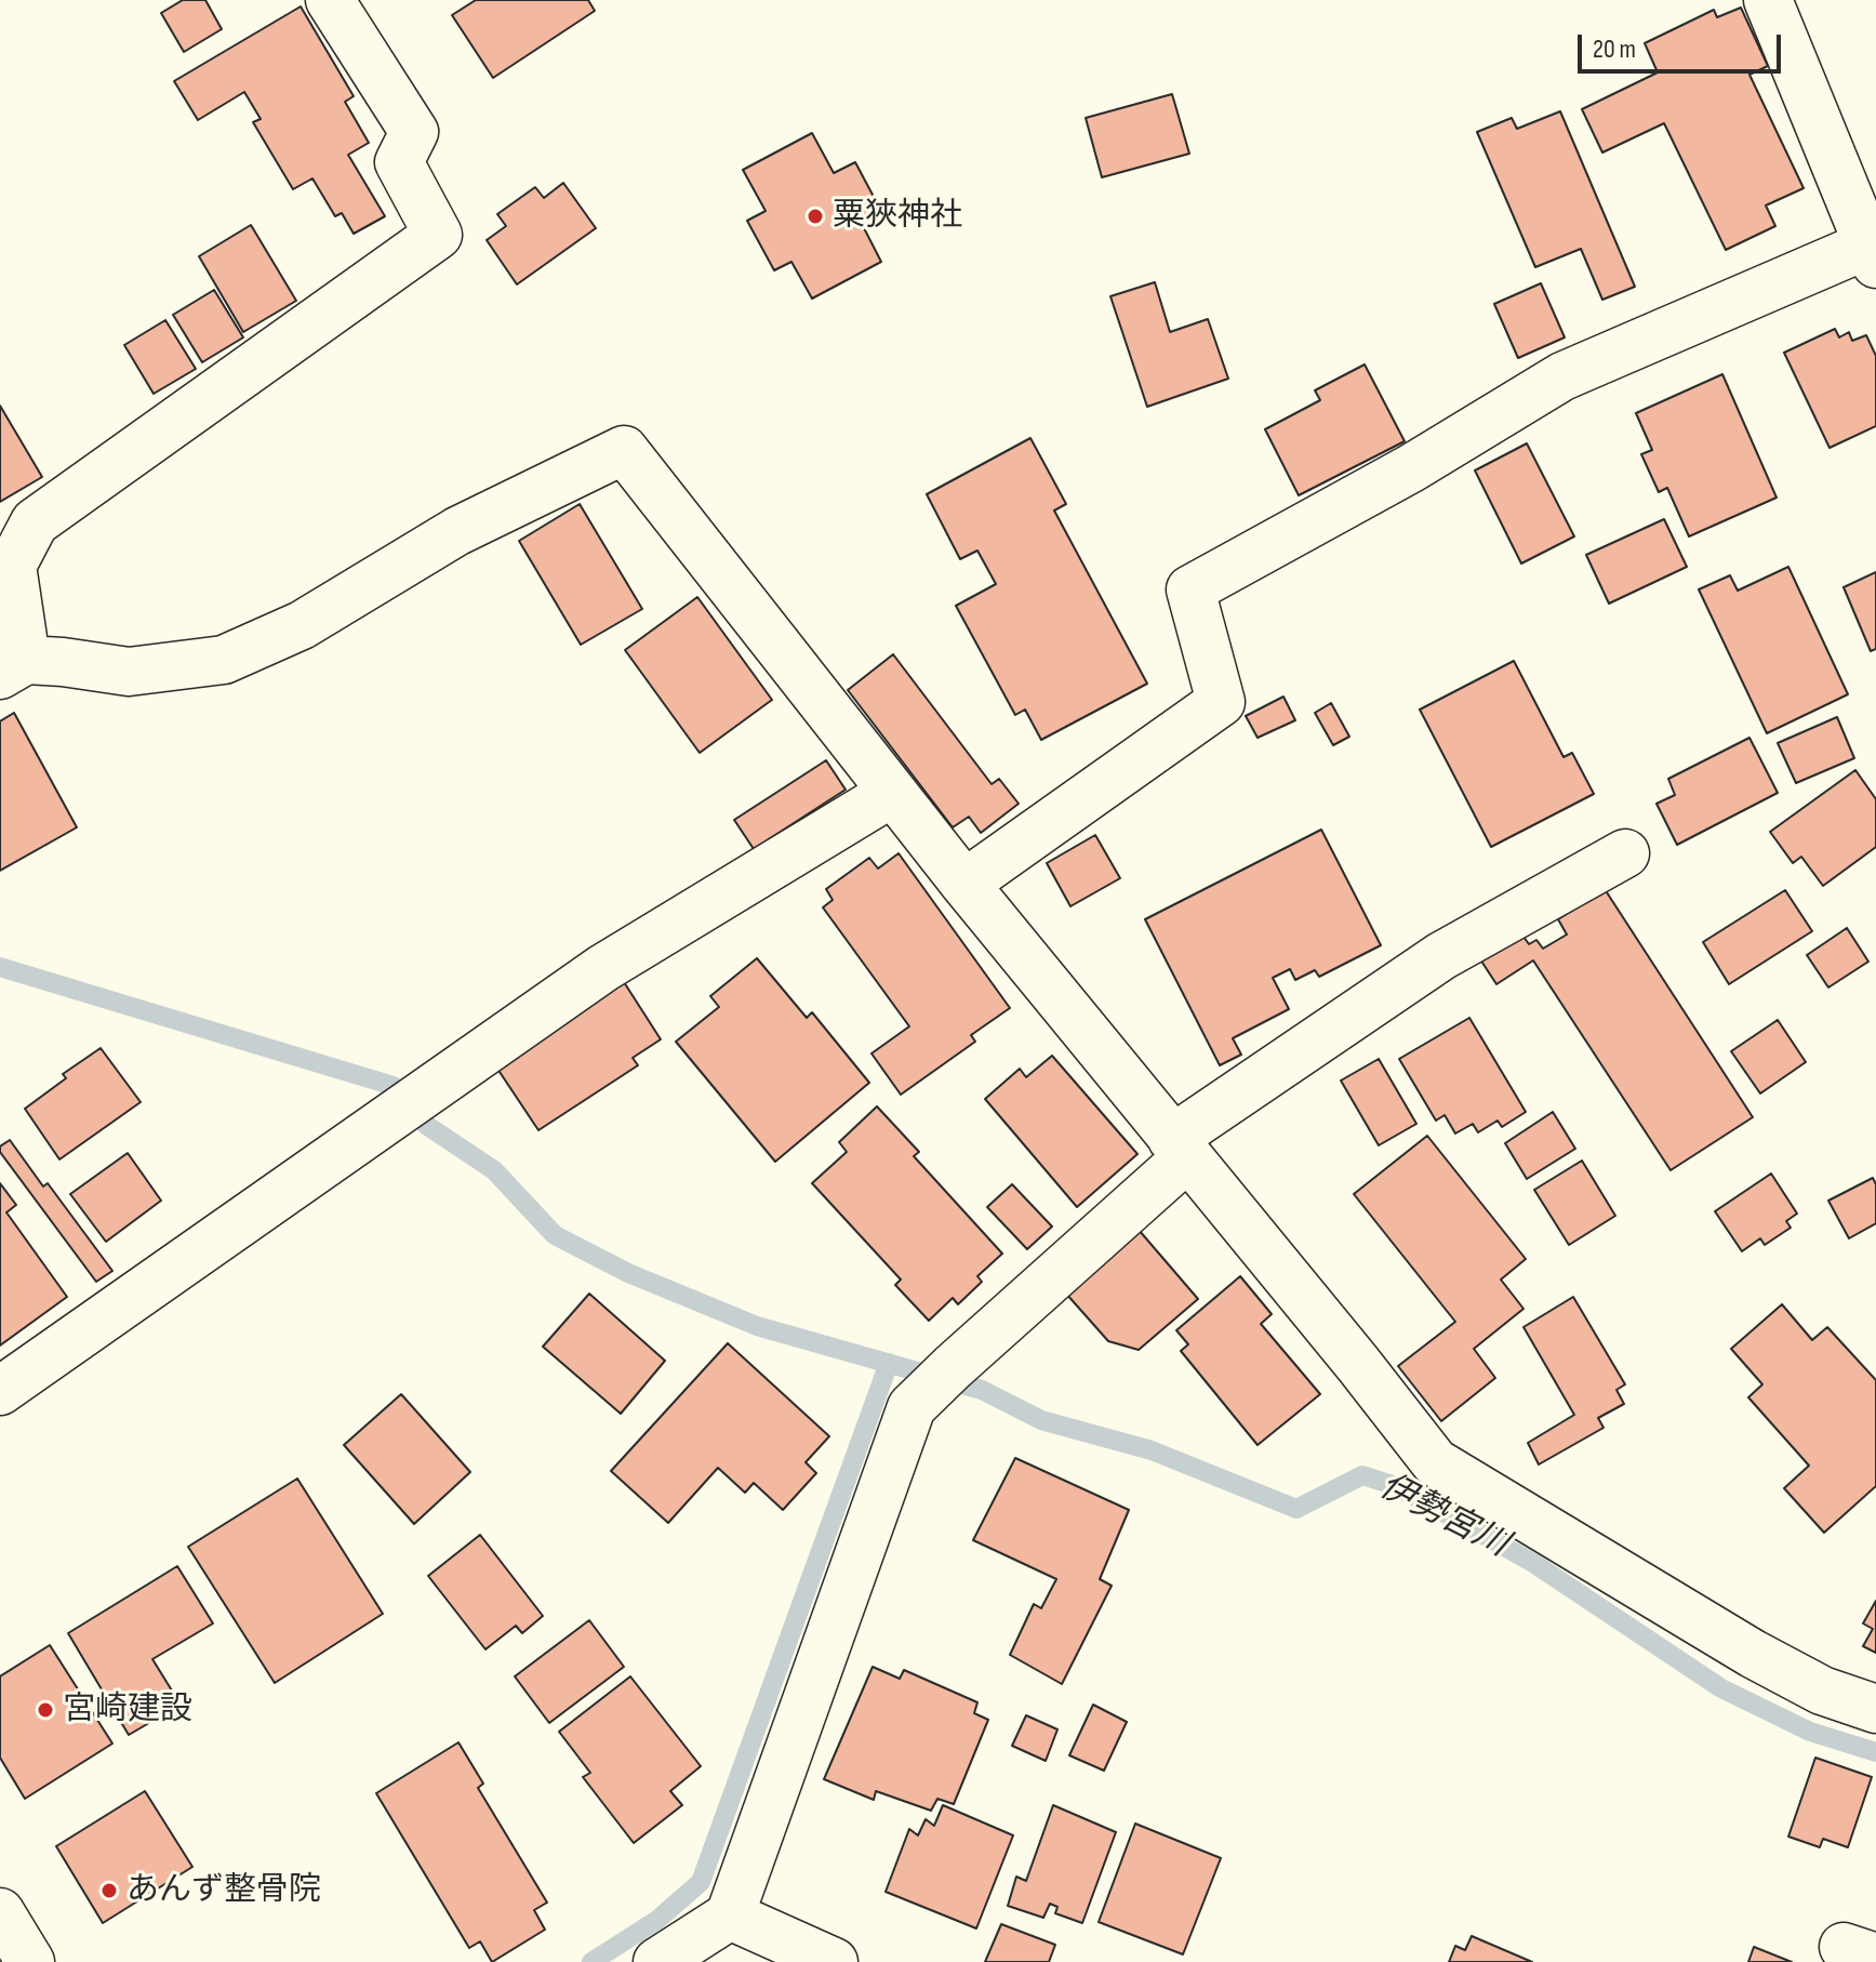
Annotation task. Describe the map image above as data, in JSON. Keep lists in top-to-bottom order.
{
  "water": ["伊勢宮川"],
  "places": ["粟狹神社", "宮崎建設", "あんず整骨院"],
  "scale_bar": "20 m"
}
